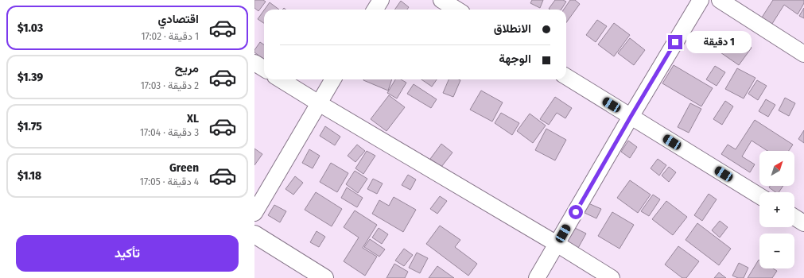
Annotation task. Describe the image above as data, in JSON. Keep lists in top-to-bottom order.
{
  "north": "top right",
  "page": {
    "list": [
      {
        "name": "اقتصادي",
        "note": "1 دقيقة · 17:02",
        "value": "$1.03"
      },
      {
        "name": "مريح",
        "note": "2 دقيقة · 17:03",
        "value": "$1.39"
      },
      {
        "name": "XL",
        "note": "3 دقيقة · 17:04",
        "value": "$1.75"
      },
      {
        "name": "Green",
        "note": "4 دقيقة · 17:05",
        "value": "$1.18"
      }
    ],
    "banner": ["الانطلاق", "الوجهة"],
    "bubble": "1 دقيقة",
    "map_buttons": ["+", "−"],
    "buttons": "تأكيد"
  }
}
